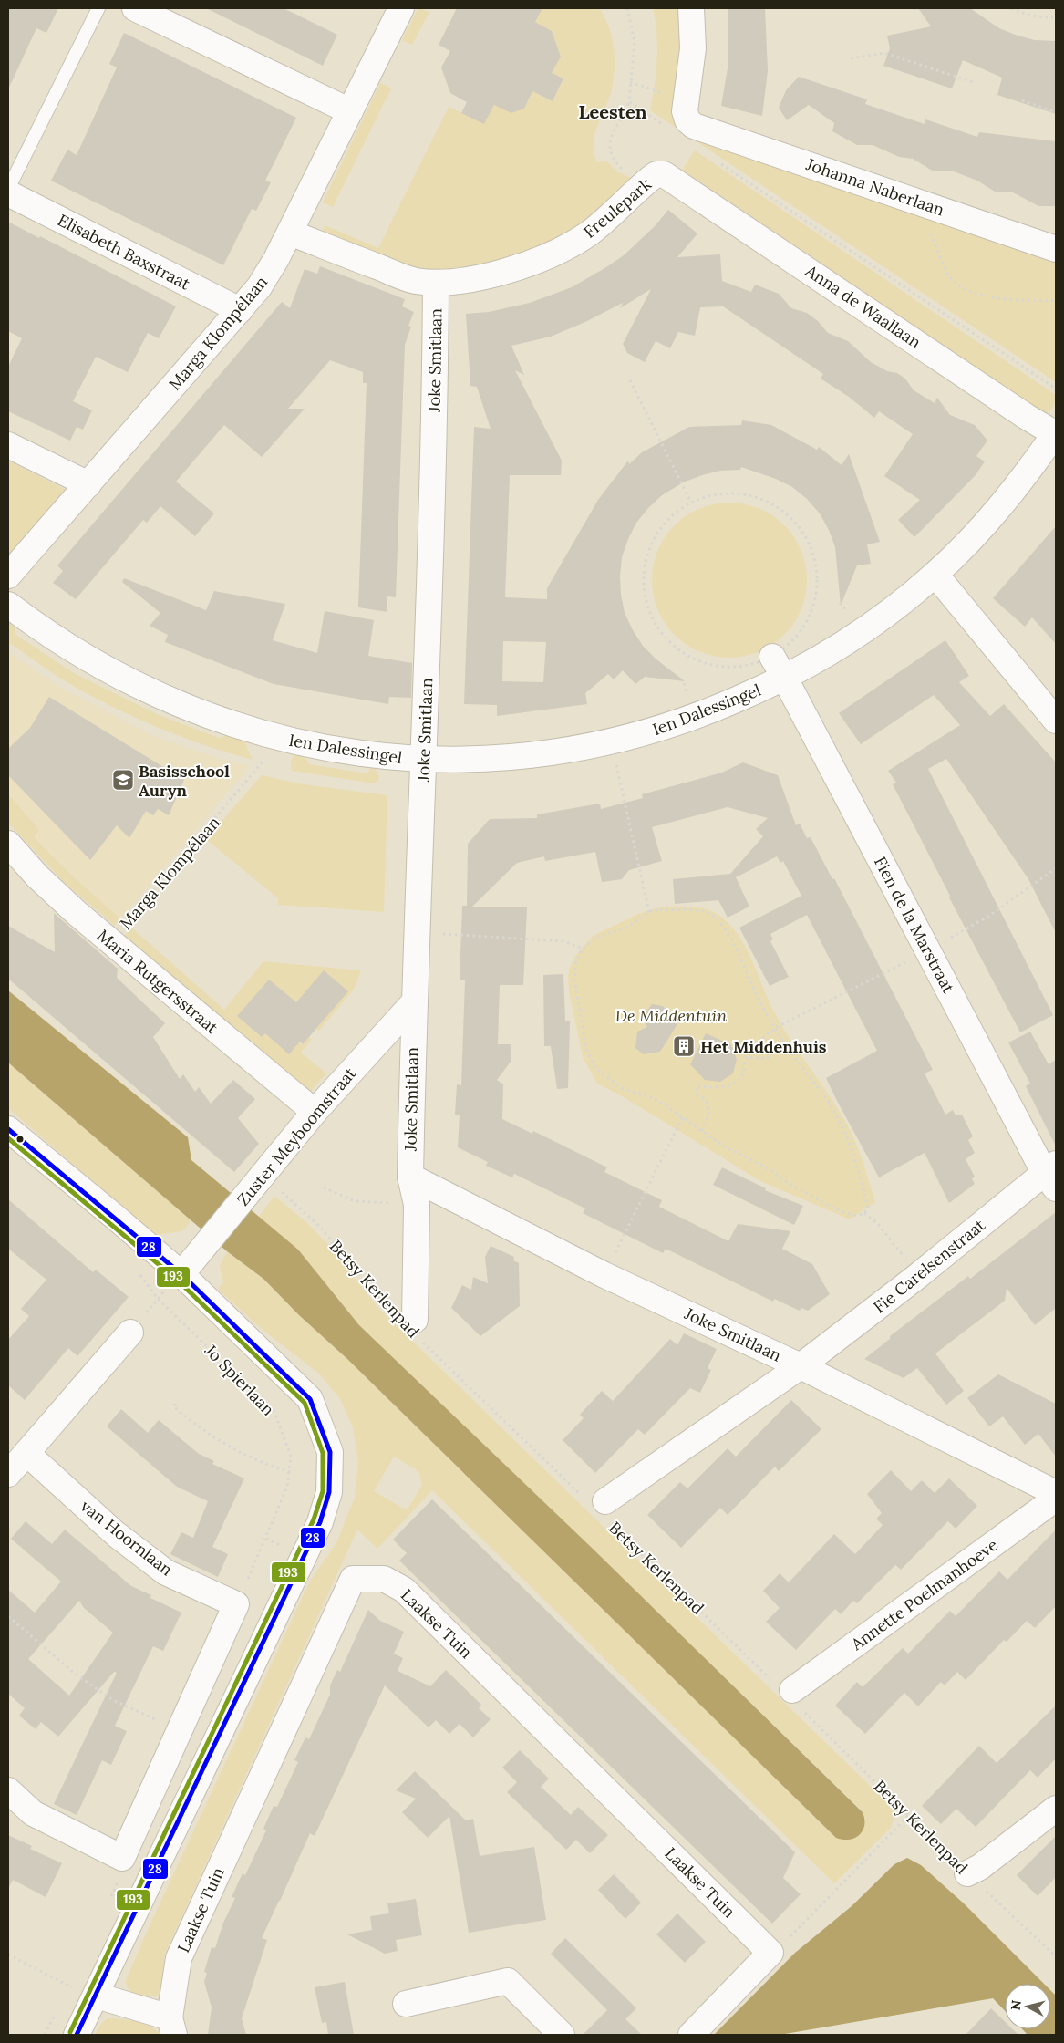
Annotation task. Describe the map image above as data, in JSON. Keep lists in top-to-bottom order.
{
  "streets": {
    "street": [
      "Johanna Naberlaan",
      "Freulepark",
      "Elisabeth Baxstraat",
      "Anna de Waallaan",
      "Marga Klompélaan",
      "Joke Smitlaan",
      "Ien Dalessingel",
      "Fien de la Marstraat",
      "Maria Rutgersstraat",
      "Zuster Meyboomstraat",
      "Fie Carelsenstraat",
      "Jo Spierlaan",
      "van Hoornlaan",
      "Annette Poelmanhoeve",
      "Laakse Tuin"
    ],
    "path": ["Betsy Kerlenpad"]
  },
  "crossings": [
    ["Freulepark", "Anna de Waallaan"],
    ["Freulepark", "Marga Klompélaan"],
    ["Freulepark", "Joke Smitlaan"],
    ["Elisabeth Baxstraat", "Marga Klompélaan"],
    ["Anna de Waallaan", "Ien Dalessingel"],
    ["Marga Klompélaan", "Ien Dalessingel"],
    ["Marga Klompélaan", "Maria Rutgersstraat"],
    ["Joke Smitlaan", "Ien Dalessingel"],
    ["Joke Smitlaan", "Zuster Meyboomstraat"],
    ["Joke Smitlaan", "Fie Carelsenstraat"],
    ["Joke Smitlaan", "Betsy Kerlenpad"],
    ["Ien Dalessingel", "Fien de la Marstraat"],
    ["Fien de la Marstraat", "Fie Carelsenstraat"],
    ["Maria Rutgersstraat", "Zuster Meyboomstraat"],
    ["Zuster Meyboomstraat", "Betsy Kerlenpad"],
    ["Zuster Meyboomstraat", "Jo Spierlaan"],
    ["Fie Carelsenstraat", "Betsy Kerlenpad"],
    ["Betsy Kerlenpad", "Annette Poelmanhoeve"],
    ["Jo Spierlaan", "van Hoornlaan"],
    ["Jo Spierlaan", "Laakse Tuin"]
  ],
  "districts": ["Leesten"],
  "parks": ["De Middentuin"],
  "places": {
    "school or university": ["Basisschool Auryn"],
    "building": ["Het Middenhuis"]
  },
  "lines": ["transit line 28", "transit line 193"],
  "north": "left"
}
